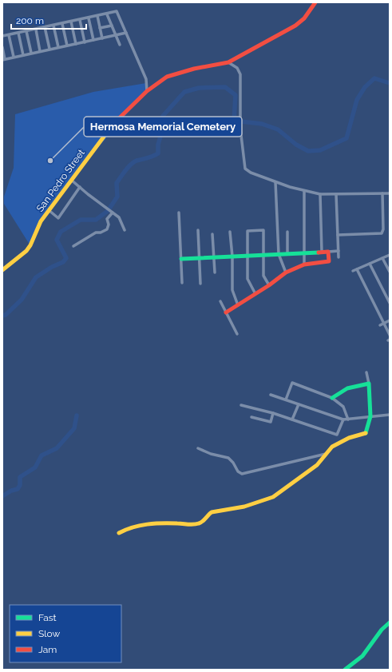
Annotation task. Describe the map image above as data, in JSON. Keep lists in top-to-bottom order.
{
  "streets": {
    "street": ["San Pedro Street"]
  },
  "places": ["Hermosa Memorial Cemetery"],
  "legend": ["Fast", "Slow", "Jam"],
  "scale_bar": "200 m"
}
